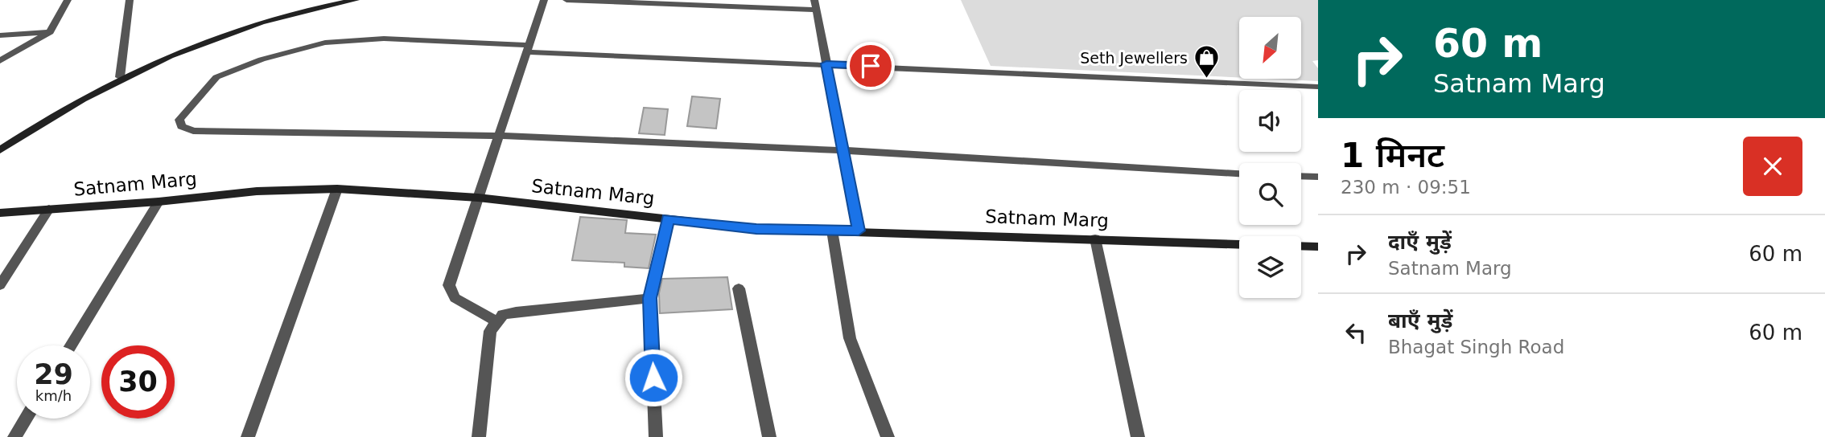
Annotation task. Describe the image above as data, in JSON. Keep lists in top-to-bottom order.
{
  "streets": {
    "street": ["Satnam Marg"]
  },
  "places": {
    "shop": ["Seth Jewellers"]
  },
  "north": "bottom left",
  "page": {
    "turn": ["60 m", "Satnam Marg"],
    "heading": ["1 मिनट", "230 m · 09:51"],
    "list": [
      {
        "name": "दाएँ मुड़ें",
        "note": "Satnam Marg",
        "value": "60 m"
      },
      {
        "name": "बाएँ मुड़ें",
        "note": "Bhagat Singh Road",
        "value": "60 m"
      }
    ],
    "speed": "29 km/h",
    "limit": "30"
  }
}
